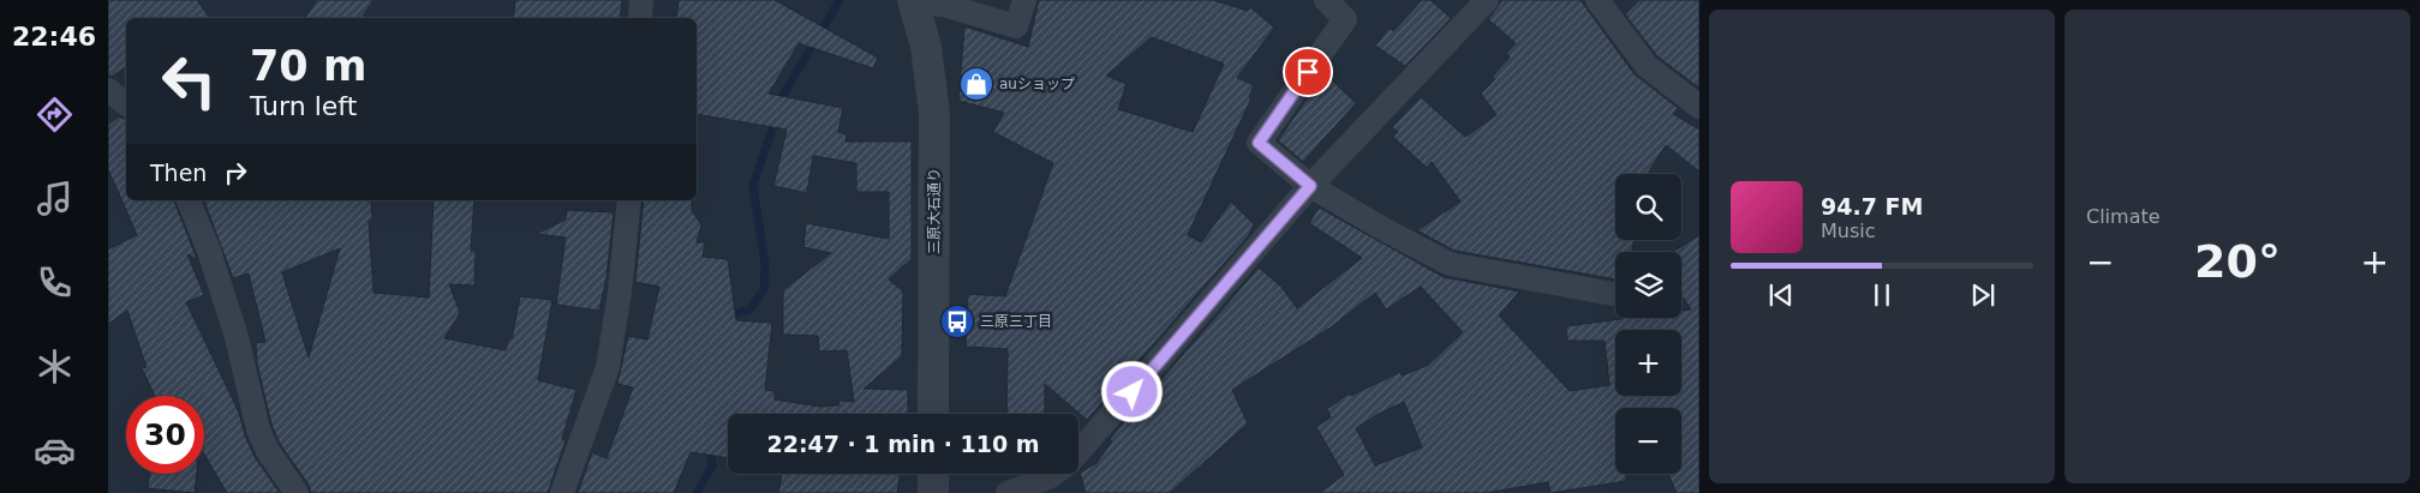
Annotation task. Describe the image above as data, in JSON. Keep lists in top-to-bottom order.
{
  "streets": {
    "street": ["三原大石通り"]
  },
  "places": {
    "shop": ["auショップ"],
    "bus stop": ["三原三丁目"]
  },
  "page": {
    "tabs": "22:46",
    "tile": "Climate",
    "turn": ["70 m", "Turn left"],
    "then": "Then",
    "map_buttons": ["+", "−"],
    "song": ["94.7 FM", "Music"],
    "heat": ["−", "20°", "+"],
    "limit": "30",
    "trip": "22:47 · 1 min · 110 m"
  }
}
